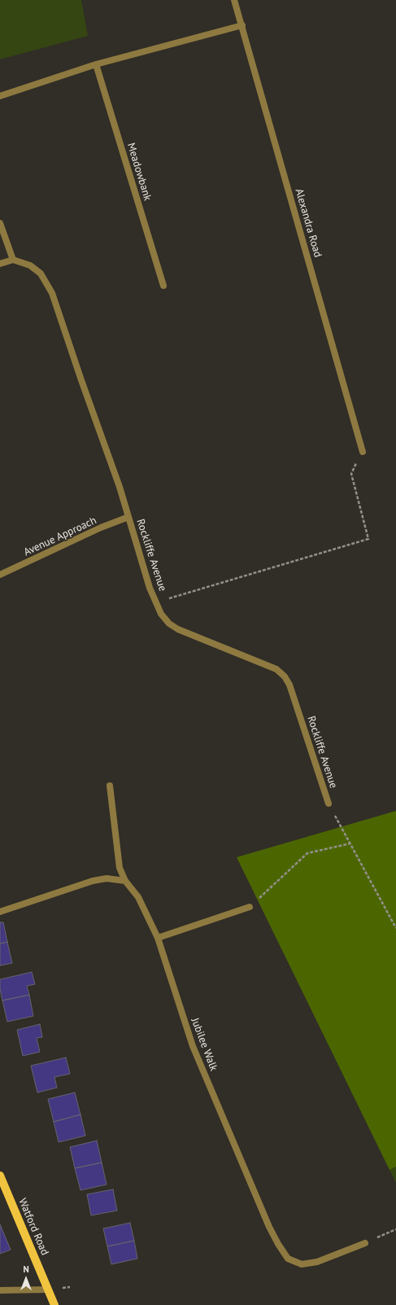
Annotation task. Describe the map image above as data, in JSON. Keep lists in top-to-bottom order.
{
  "streets": {
    "main road": ["Watford Road"],
    "street": [
      "Meadowbank",
      "Alexandra Road",
      "Avenue Approach",
      "Rockliffe Avenue",
      "Jubilee Walk"
    ]
  },
  "crossings": [
    ["Avenue Approach", "Rockliffe Avenue"]
  ],
  "north": "top"
}
